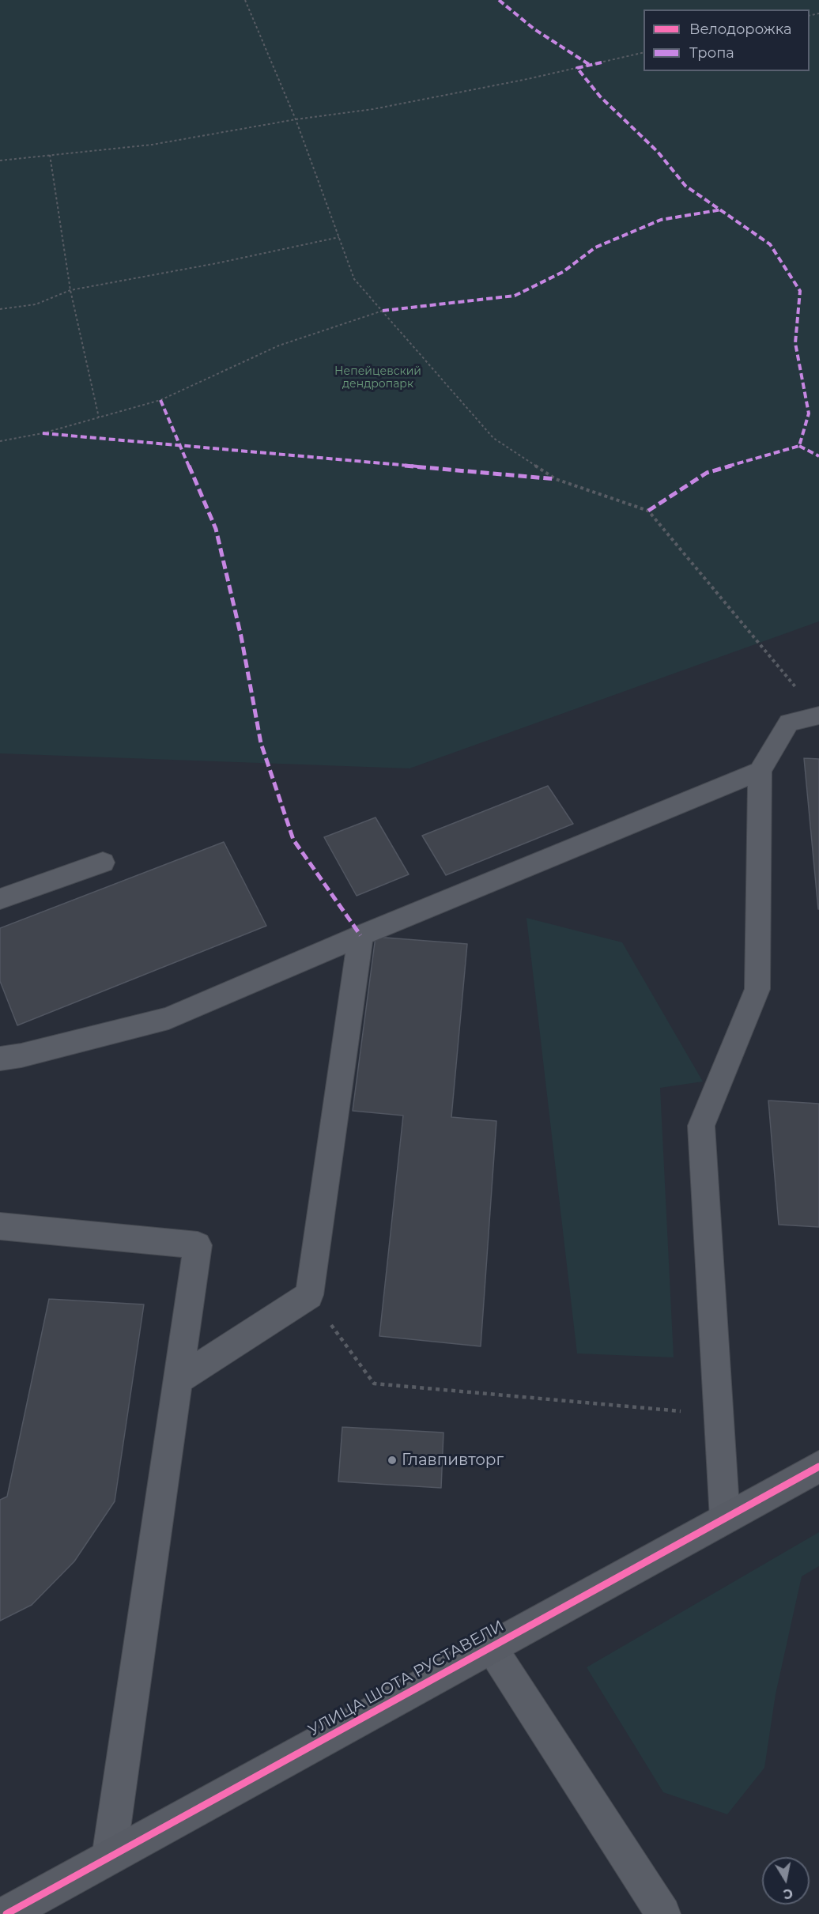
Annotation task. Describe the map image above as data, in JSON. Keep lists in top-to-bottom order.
{
  "streets": {
    "street": ["УЛИЦА ШОТА РУСТАВЕЛИ"]
  },
  "parks": ["Непейцевский дендропарк"],
  "places": ["Главпивторг"],
  "legend": ["Велодорожка", "Тропа"],
  "north": "bottom"
}
